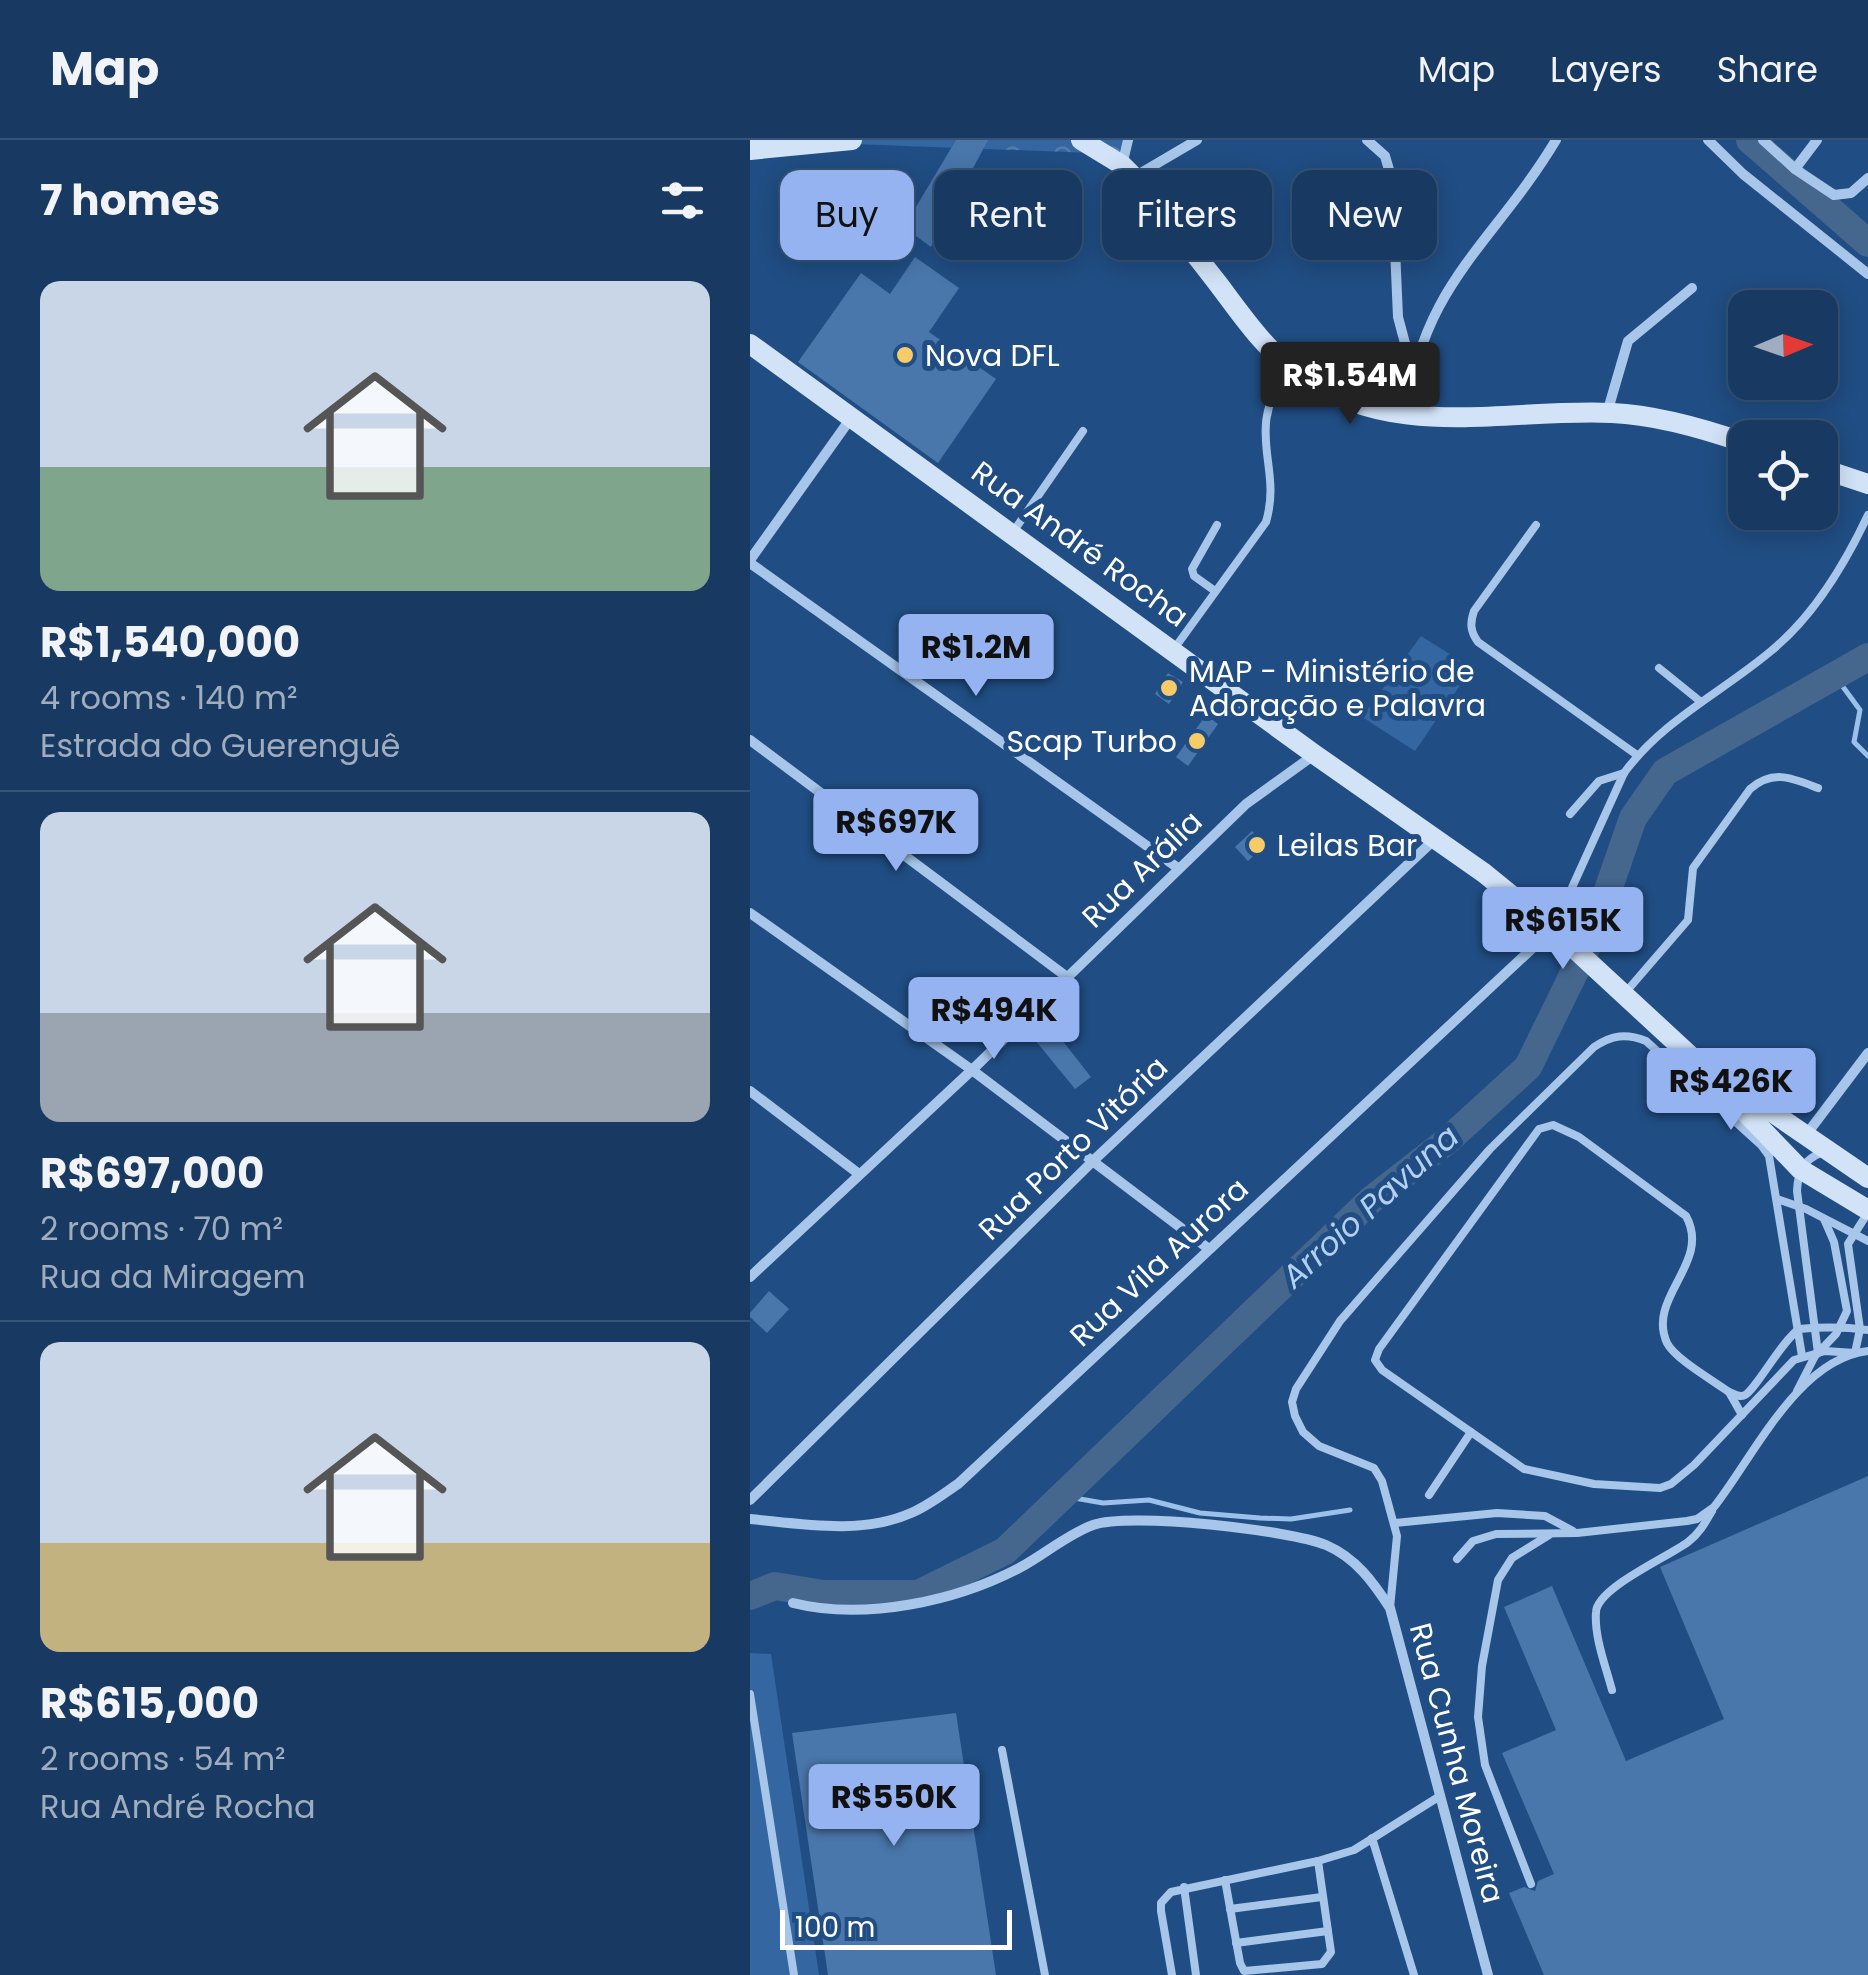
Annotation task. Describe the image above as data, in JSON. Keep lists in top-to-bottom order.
{
  "streets": {
    "main road": ["Rua André Rocha"],
    "street": [
      "Rua Arália",
      "Rua Porto Vitória",
      "Rua Vila Aurora",
      "Rua Cunha Moreira"
    ]
  },
  "crossings": [
    ["Rua André Rocha", "Rua Arália"],
    ["Rua André Rocha", "Rua Porto Vitória"],
    ["Rua André Rocha", "Rua Vila Aurora"]
  ],
  "water": ["Arroio Pavuna"],
  "places": [
    "Nova DFL",
    "MAP - Ministério de Adoração e Palavra",
    "Scap Turbo",
    "Leilas Bar"
  ],
  "scale_bar": "100 m",
  "north": "right",
  "page": {
    "header": "Map",
    "nav": ["Map", "Layers", "Share"],
    "heading": "7 homes",
    "chip": [
      "Buy",
      "Rent",
      "Filters",
      "New"
    ],
    "list": [
      {
        "name": "R$1,540,000",
        "note": "4 rooms · 140 m² · Estrada do Guerenguê"
      },
      {
        "name": "R$697,000",
        "note": "2 rooms · 70 m² · Rua da Miragem"
      },
      {
        "name": "R$615,000",
        "note": "2 rooms · 54 m² · Rua André Rocha"
      }
    ],
    "price": [
      "R$1.54M",
      "R$1.2M",
      "R$697K",
      "R$615K",
      "R$494K",
      "R$426K",
      "R$550K"
    ],
    "scale": "100 m"
  }
}
